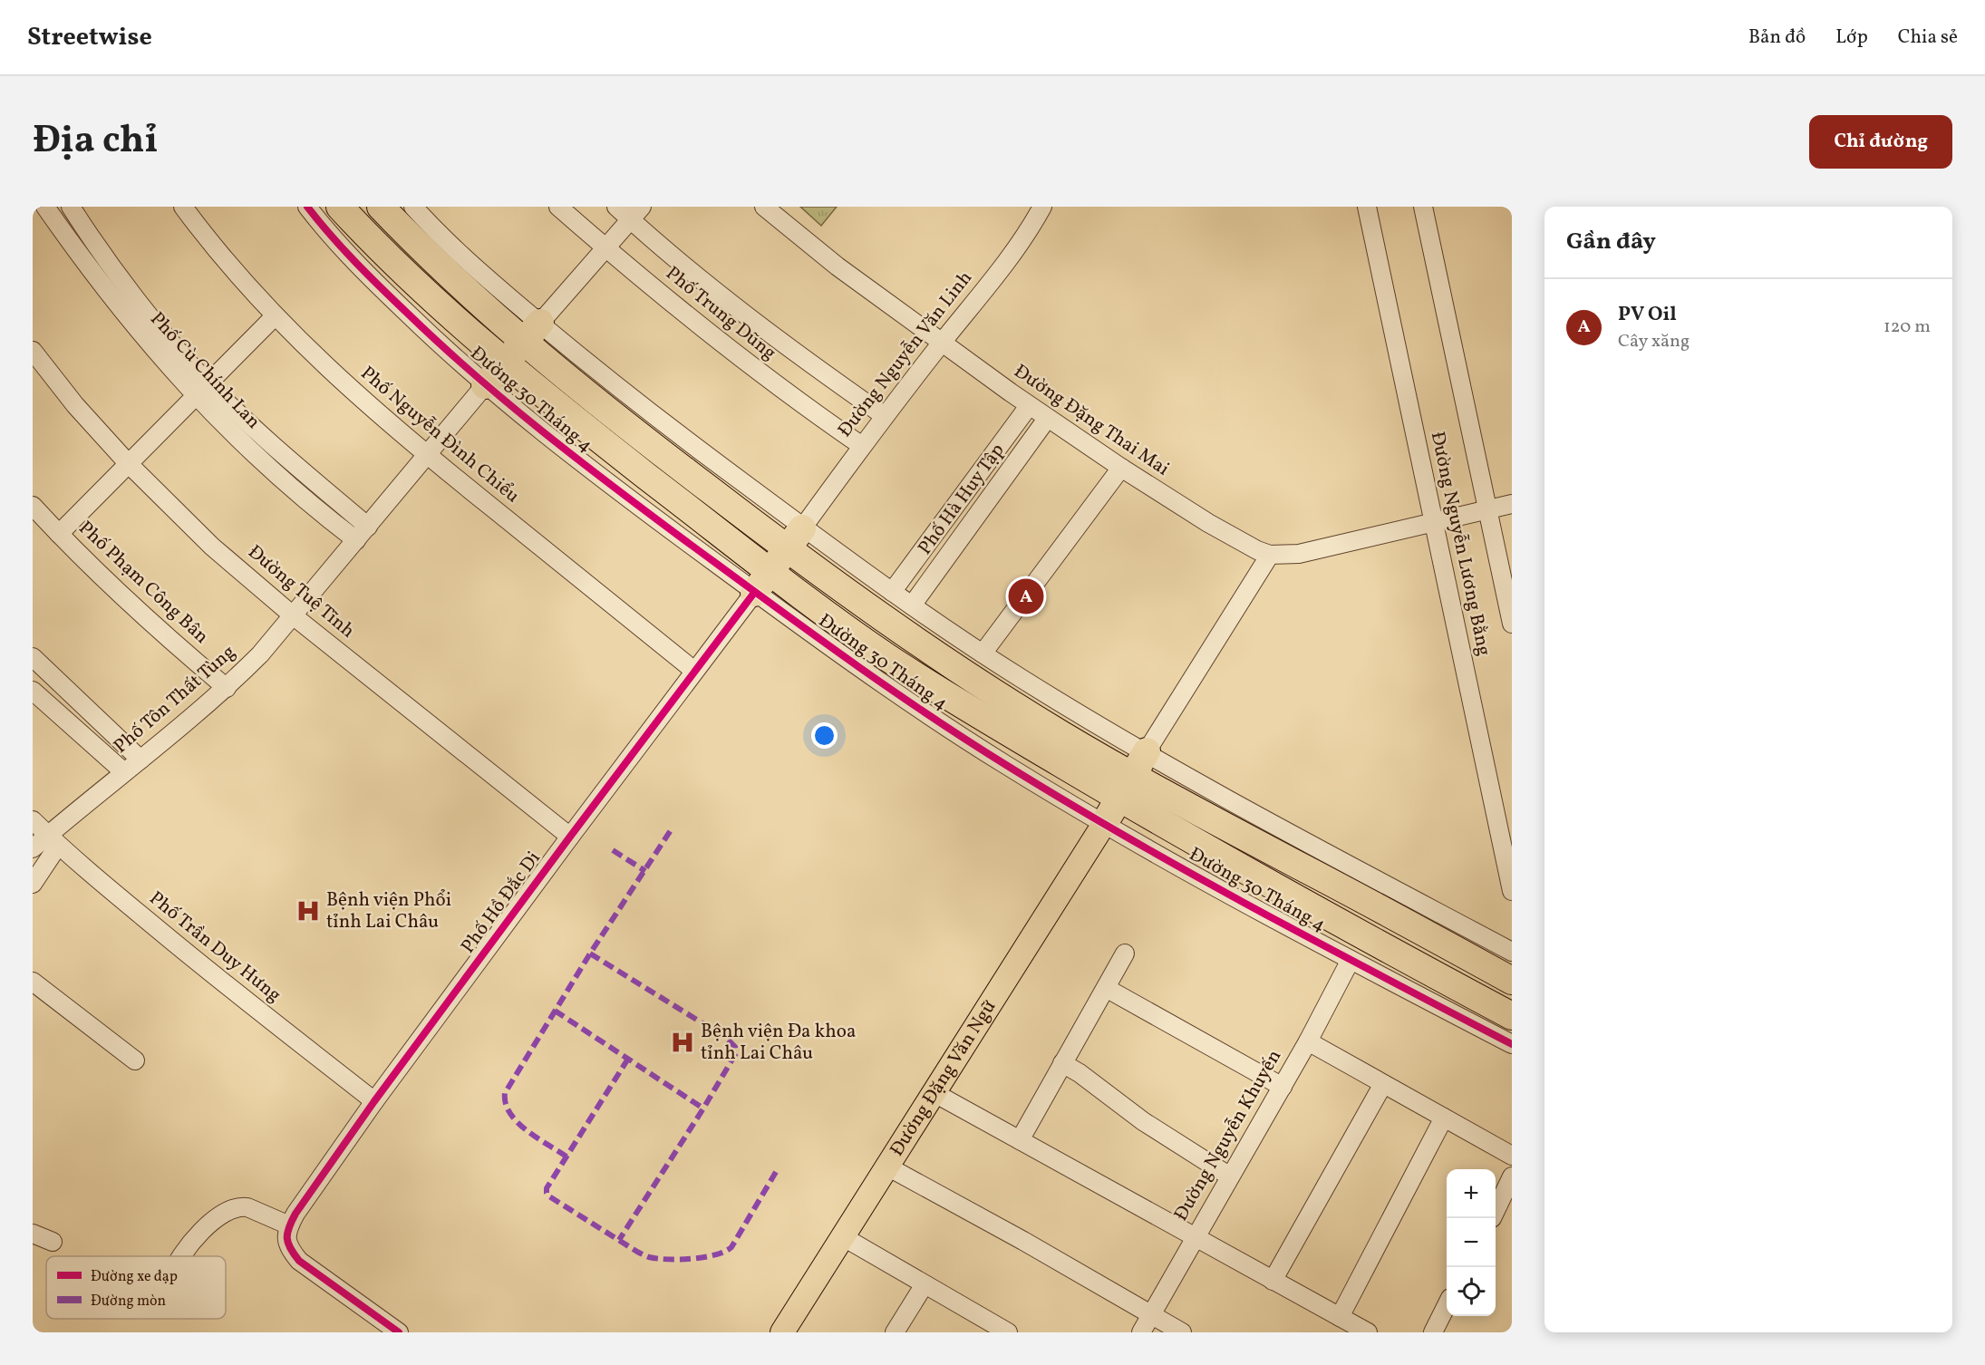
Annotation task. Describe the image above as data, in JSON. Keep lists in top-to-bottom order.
{
  "streets": {
    "highway": ["Đường 30 Tháng 4"],
    "main road": ["Đường Đặng Văn Ngữ"],
    "street": [
      "Phố Trung Dũng",
      "Đường Nguyễn Văn Linh",
      "Phố Cù Chính Lan",
      "Đường Đặng Thai Mai",
      "Phố Nguyễn Đình Chiểu",
      "Phố Hà Huy Tập",
      "Đường Nguyễn Lương Bằng",
      "Phố Phạm Công Bân",
      "Đường Tuệ Tĩnh",
      "Phố Tôn Thất Tùng",
      "Phố Hồ Đắc Di",
      "Phố Trần Duy Hưng",
      "Đường Nguyễn Khuyến"
    ]
  },
  "crossings": [
    ["Phố Trung Dũng", "Đường Nguyễn Văn Linh"],
    ["Đường Nguyễn Văn Linh", "Đường 30 Tháng 4"],
    ["Đường Nguyễn Văn Linh", "Đường Đặng Thai Mai"],
    ["Phố Cù Chính Lan", "Phố Tôn Thất Tùng"],
    ["Đường 30 Tháng 4", "Phố Hà Huy Tập"],
    ["Đường 30 Tháng 4", "Phố Tôn Thất Tùng"],
    ["Đường 30 Tháng 4", "Phố Hồ Đắc Di"],
    ["Đường 30 Tháng 4", "Đường Đặng Văn Ngữ"],
    ["Đường 30 Tháng 4", "Đường Nguyễn Khuyến"],
    ["Đường Đặng Thai Mai", "Phố Hà Huy Tập"],
    ["Đường Đặng Thai Mai", "Đường Nguyễn Lương Bằng"],
    ["Phố Nguyễn Đình Chiểu", "Phố Tôn Thất Tùng"],
    ["Phố Nguyễn Đình Chiểu", "Phố Hồ Đắc Di"],
    ["Phố Phạm Công Bân", "Phố Tôn Thất Tùng"],
    ["Đường Tuệ Tĩnh", "Phố Tôn Thất Tùng"],
    ["Đường Tuệ Tĩnh", "Phố Hồ Đắc Di"],
    ["Phố Tôn Thất Tùng", "Phố Trần Duy Hưng"],
    ["Phố Hồ Đắc Di", "Phố Trần Duy Hưng"]
  ],
  "places": {
    "hospital": ["Bệnh viện Phổi tỉnh Lai Châu", "Bệnh viện Đa khoa tỉnh Lai Châu"]
  },
  "legend": ["Đường xe đạp", "Đường mòn"],
  "page": {
    "header": "Streetwise",
    "nav": ["Bản đồ", "Lớp", "Chia sẻ"],
    "title": "Địa chỉ",
    "buttons": "Chỉ đường",
    "heading": "Gần đây",
    "list": [
      {
        "mark": "A",
        "name": "PV Oil",
        "note": "Cây xăng",
        "value": "120 m"
      }
    ],
    "pins": "A",
    "map_buttons": ["+", "−"]
  }
}
